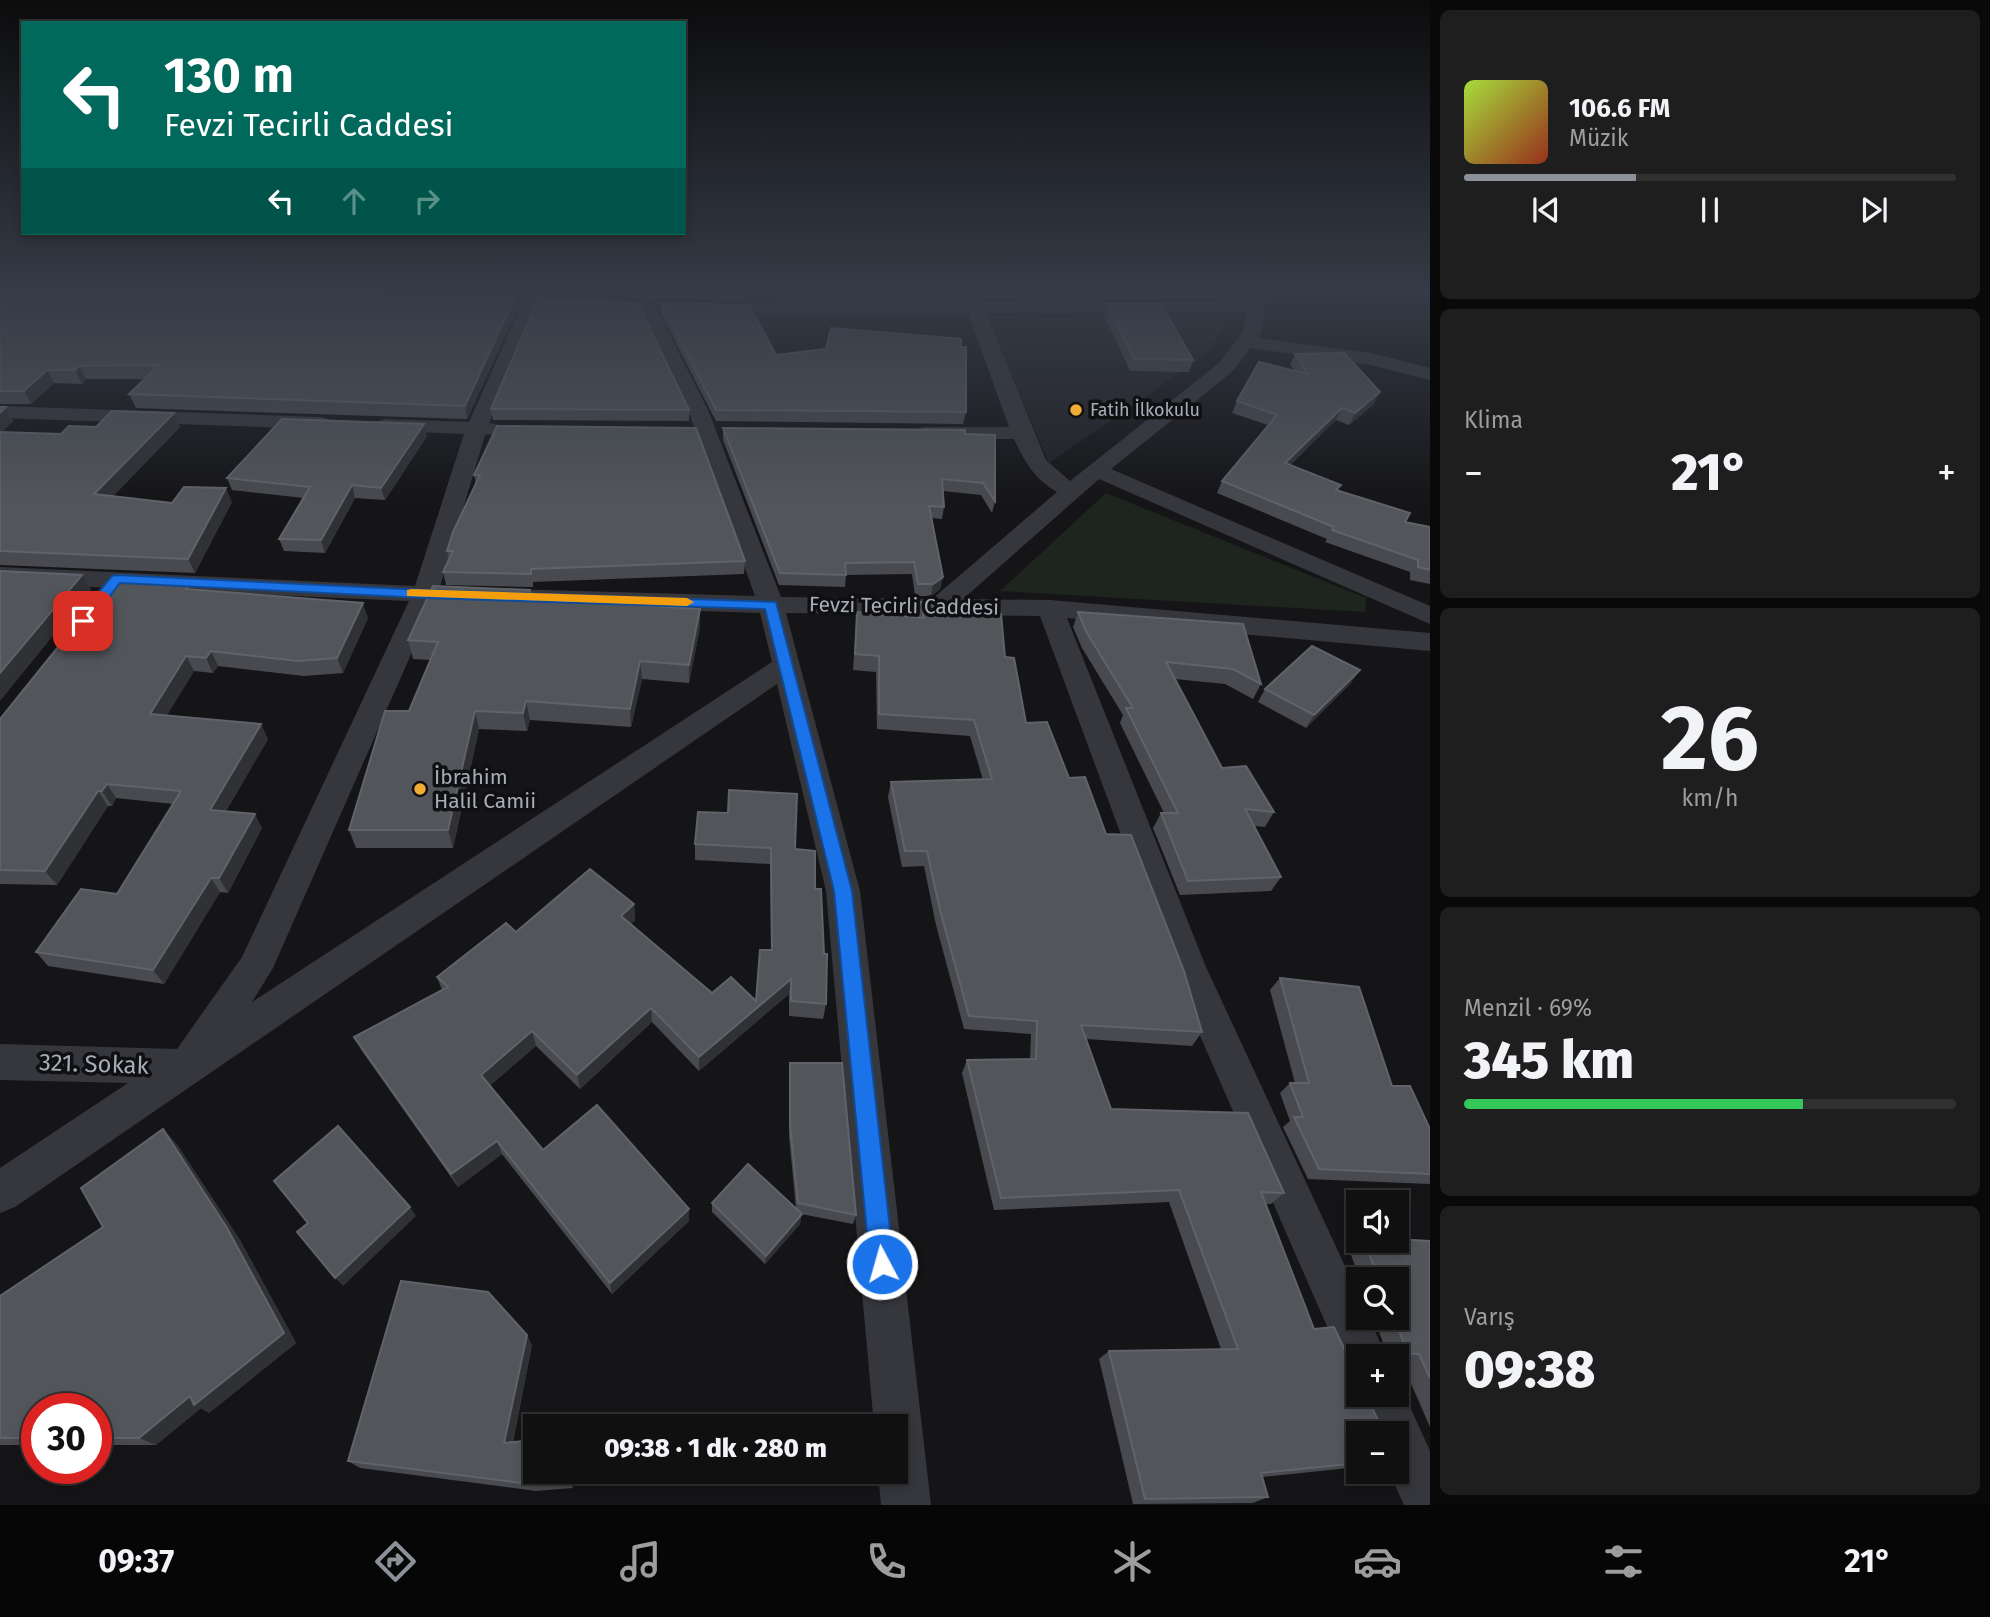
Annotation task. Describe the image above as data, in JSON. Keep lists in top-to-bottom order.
{
  "streets": {
    "street": ["Fevzi Tecirli Caddesi", "321. Sokak"]
  },
  "places": ["Fatih İlkokulu", "İbrahim Halil Camii"],
  "page": {
    "turn": ["130 m", "Fevzi Tecirli Caddesi"],
    "song": ["106.6 FM", "Müzik"],
    "tile": [
      "Klima",
      ["26", "km/h"],
      ["Menzil · 69%", "345 km"],
      ["Varış", "09:38"]
    ],
    "heat": ["−", "21°", "+"],
    "map_buttons": ["+", "−"],
    "limit": "30",
    "trip": "09:38 · 1 dk · 280 m",
    "tabs": ["09:37", "21°"]
  }
}
